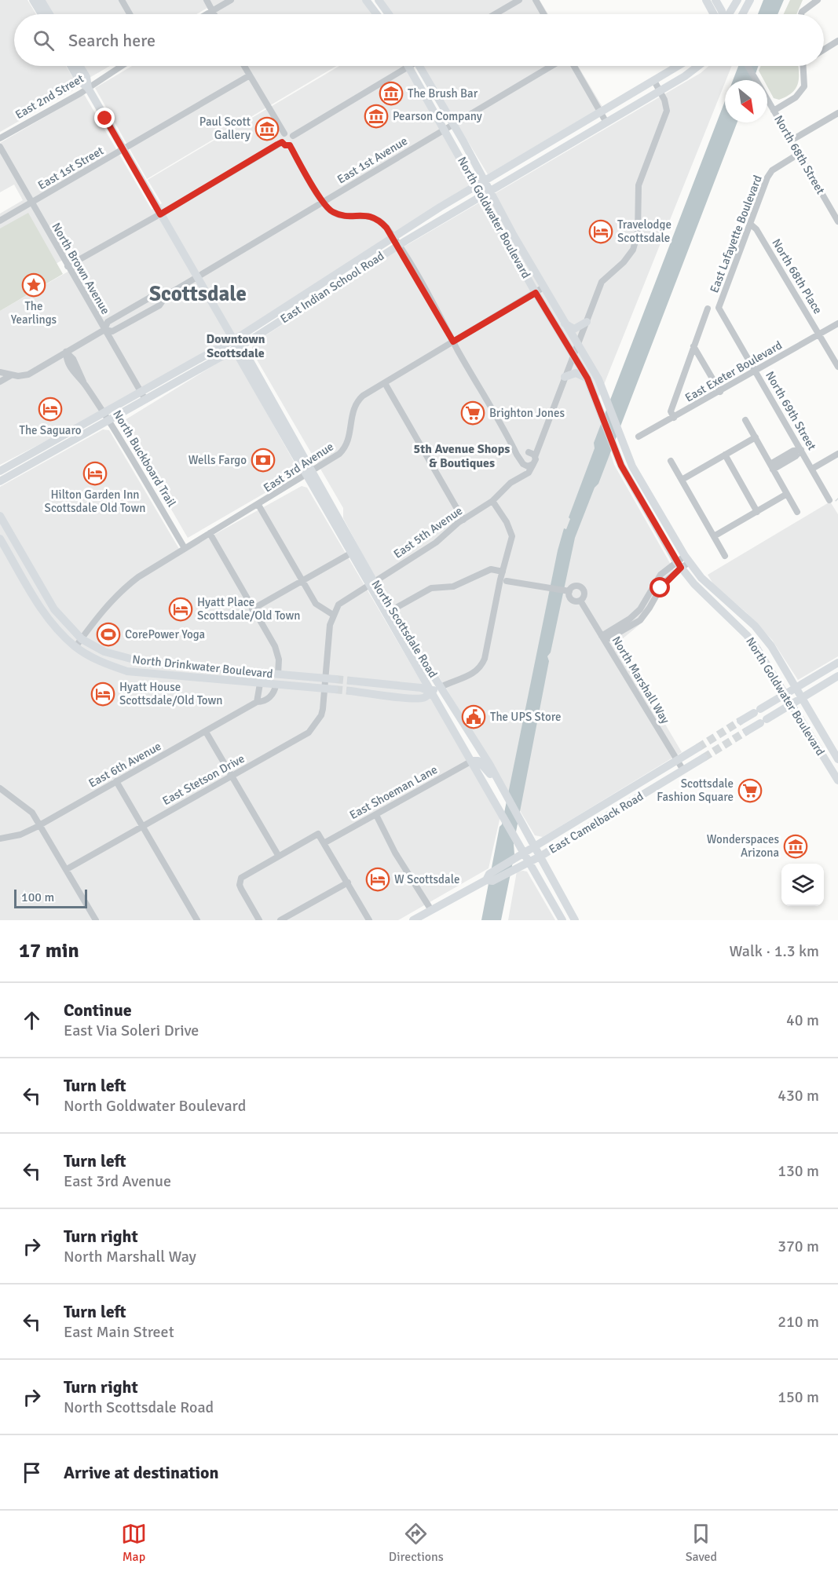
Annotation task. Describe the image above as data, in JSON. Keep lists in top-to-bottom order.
{
  "streets": {
    "main road": [
      "North Goldwater Boulevard",
      "East Indian School Road",
      "North Scottsdale Road",
      "North Drinkwater Boulevard",
      "East Camelback Road"
    ],
    "street": [
      "East 2nd Street",
      "North 68th Street",
      "East 1st Avenue",
      "East 1st Street",
      "East Lafayette Boulevard",
      "North Brown Avenue",
      "North 68th Place",
      "East Exeter Boulevard",
      "North 69th Street",
      "North Buckboard Trail",
      "East 3rd Avenue",
      "East 5th Avenue",
      "North Marshall Way",
      "East 6th Avenue",
      "East Stetson Drive",
      "East Shoeman Lane"
    ]
  },
  "crossings": [
    ["East 2nd Street", "North Scottsdale Road"],
    ["North 68th Street", "East Lafayette Boulevard"],
    ["East 1st Avenue", "North Goldwater Boulevard"],
    ["East 1st Avenue", "North Brown Avenue"],
    ["East 1st Avenue", "North Buckboard Trail"],
    ["East 1st Avenue", "North Scottsdale Road"],
    ["East 1st Street", "North Brown Avenue"],
    ["East 1st Street", "North Scottsdale Road"],
    ["North Goldwater Boulevard", "East Indian School Road"],
    ["North Goldwater Boulevard", "East 3rd Avenue"],
    ["East Lafayette Boulevard", "North 68th Place"],
    ["East Lafayette Boulevard", "East Exeter Boulevard"],
    ["East Lafayette Boulevard", "North 69th Street"],
    ["North Brown Avenue", "East Indian School Road"],
    ["North 68th Place", "East Exeter Boulevard"],
    ["East Indian School Road", "North Buckboard Trail"],
    ["East Indian School Road", "North Scottsdale Road"],
    ["East Exeter Boulevard", "North 69th Street"],
    ["North Buckboard Trail", "East 3rd Avenue"],
    ["East 3rd Avenue", "North Scottsdale Road"],
    ["East 3rd Avenue", "North Drinkwater Boulevard"],
    ["East 5th Avenue", "North Scottsdale Road"],
    ["East 5th Avenue", "North Drinkwater Boulevard"],
    ["East 5th Avenue", "East Stetson Drive"],
    ["North Scottsdale Road", "East Shoeman Lane"],
    ["North Scottsdale Road", "East Camelback Road"],
    ["North Drinkwater Boulevard", "East 6th Avenue"],
    ["North Drinkwater Boulevard", "East Stetson Drive"],
    ["North Marshall Way", "East Camelback Road"]
  ],
  "districts": ["Scottsdale", "Downtown Scottsdale", "5th Avenue Shops & Boutiques"],
  "places": {
    "museum": [
      "The Brush Bar",
      "Pearson Company",
      "Paul Scott Gallery",
      "Wonderspaces Arizona"
    ],
    "hotel": [
      "Travelodge Scottsdale",
      "The Saguaro",
      "Hilton Garden Inn Scottsdale Old Town",
      "Hyatt Place Scottsdale/Old Town",
      "Hyatt House Scottsdale/Old Town",
      "W Scottsdale"
    ],
    "place": ["The Yearlings"],
    "supermarket": ["Brighton Jones", "Scottsdale Fashion Square"],
    "bank": ["Wells Fargo"],
    "sports": ["CorePower Yoga"],
    "public building": ["The UPS Store"]
  },
  "scale_bar": "100 m",
  "north": "bottom right",
  "page": {
    "search": "Search here",
    "scale": "100 m",
    "heading": ["17 min", "Walk · 1.3 km"],
    "list": [
      ["Continue", "East Via Soleri Drive", "40 m"],
      ["Turn left", "North Goldwater Boulevard", "430 m"],
      ["Turn left", "East 3rd Avenue", "130 m"],
      ["Turn right", "North Marshall Way", "370 m"],
      ["Turn left", "East Main Street", "210 m"],
      ["Turn right", "North Scottsdale Road", "150 m"],
      "Arrive at destination"
    ],
    "nav": ["Map", "Directions", "Saved"]
  }
}
